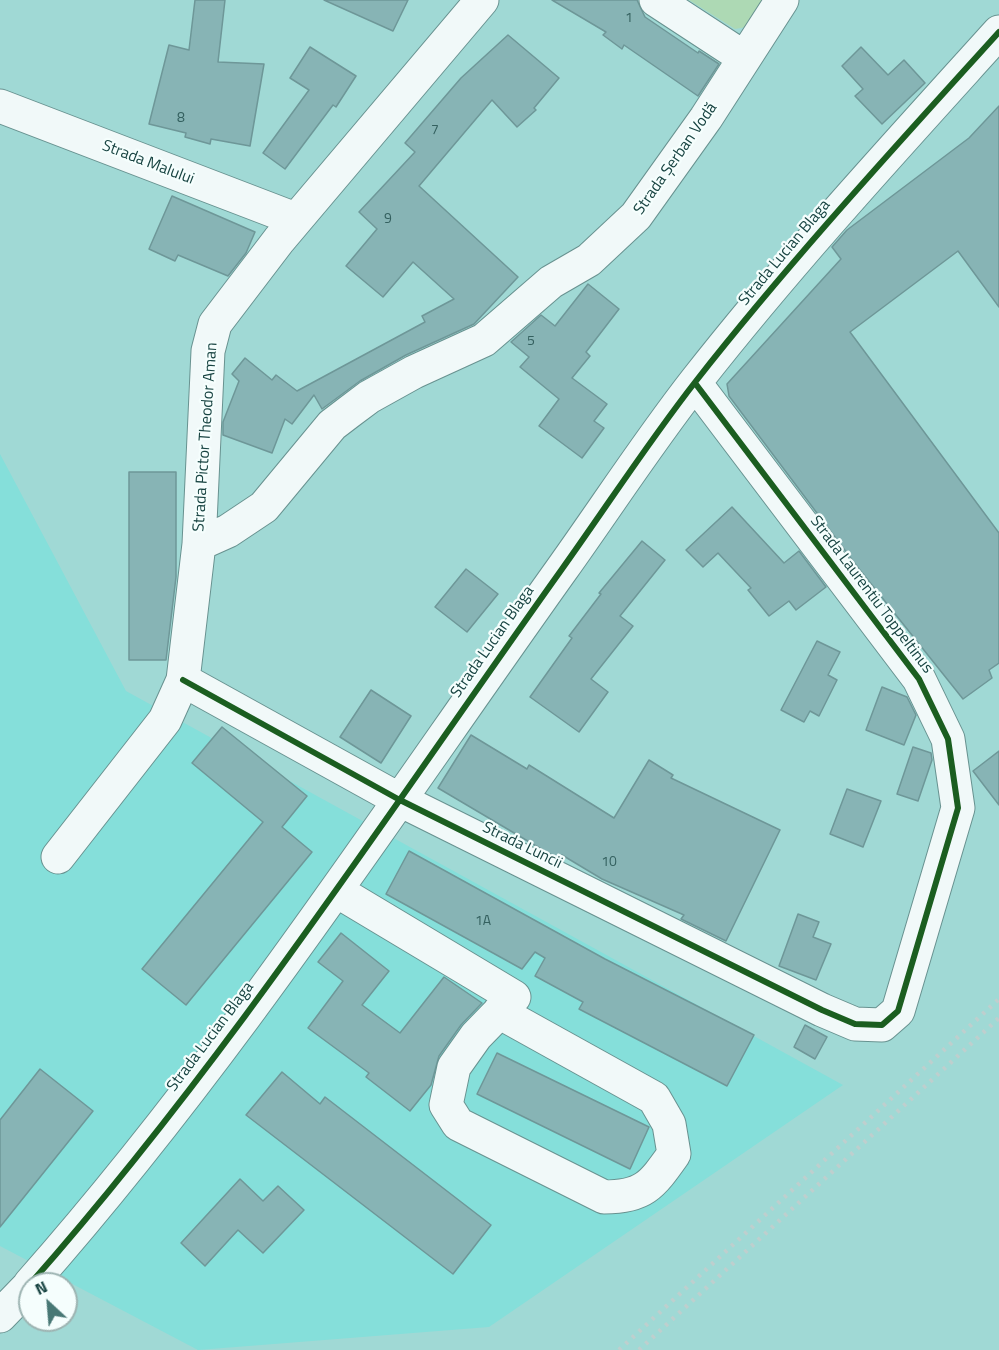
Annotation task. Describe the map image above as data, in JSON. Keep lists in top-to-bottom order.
{
  "streets": {
    "street": [
      "Strada Șerban Vodă",
      "Strada Malului",
      "Strada Lucian Blaga",
      "Strada Pictor Theodor Aman",
      "Strada Laurentiu Toppeltinus",
      "Strada Luncii"
    ]
  },
  "crossings": [
    ["Strada Șerban Vodă", "Strada Pictor Theodor Aman"],
    ["Strada Malului", "Strada Pictor Theodor Aman"],
    ["Strada Lucian Blaga", "Strada Laurentiu Toppeltinus"],
    ["Strada Lucian Blaga", "Strada Luncii"],
    ["Strada Pictor Theodor Aman", "Strada Luncii"],
    ["Strada Laurentiu Toppeltinus", "Strada Luncii"]
  ],
  "house_numbers": [
    "1",
    "8",
    "7",
    "9",
    "5",
    "10",
    "1A"
  ],
  "north": "top left"
}
